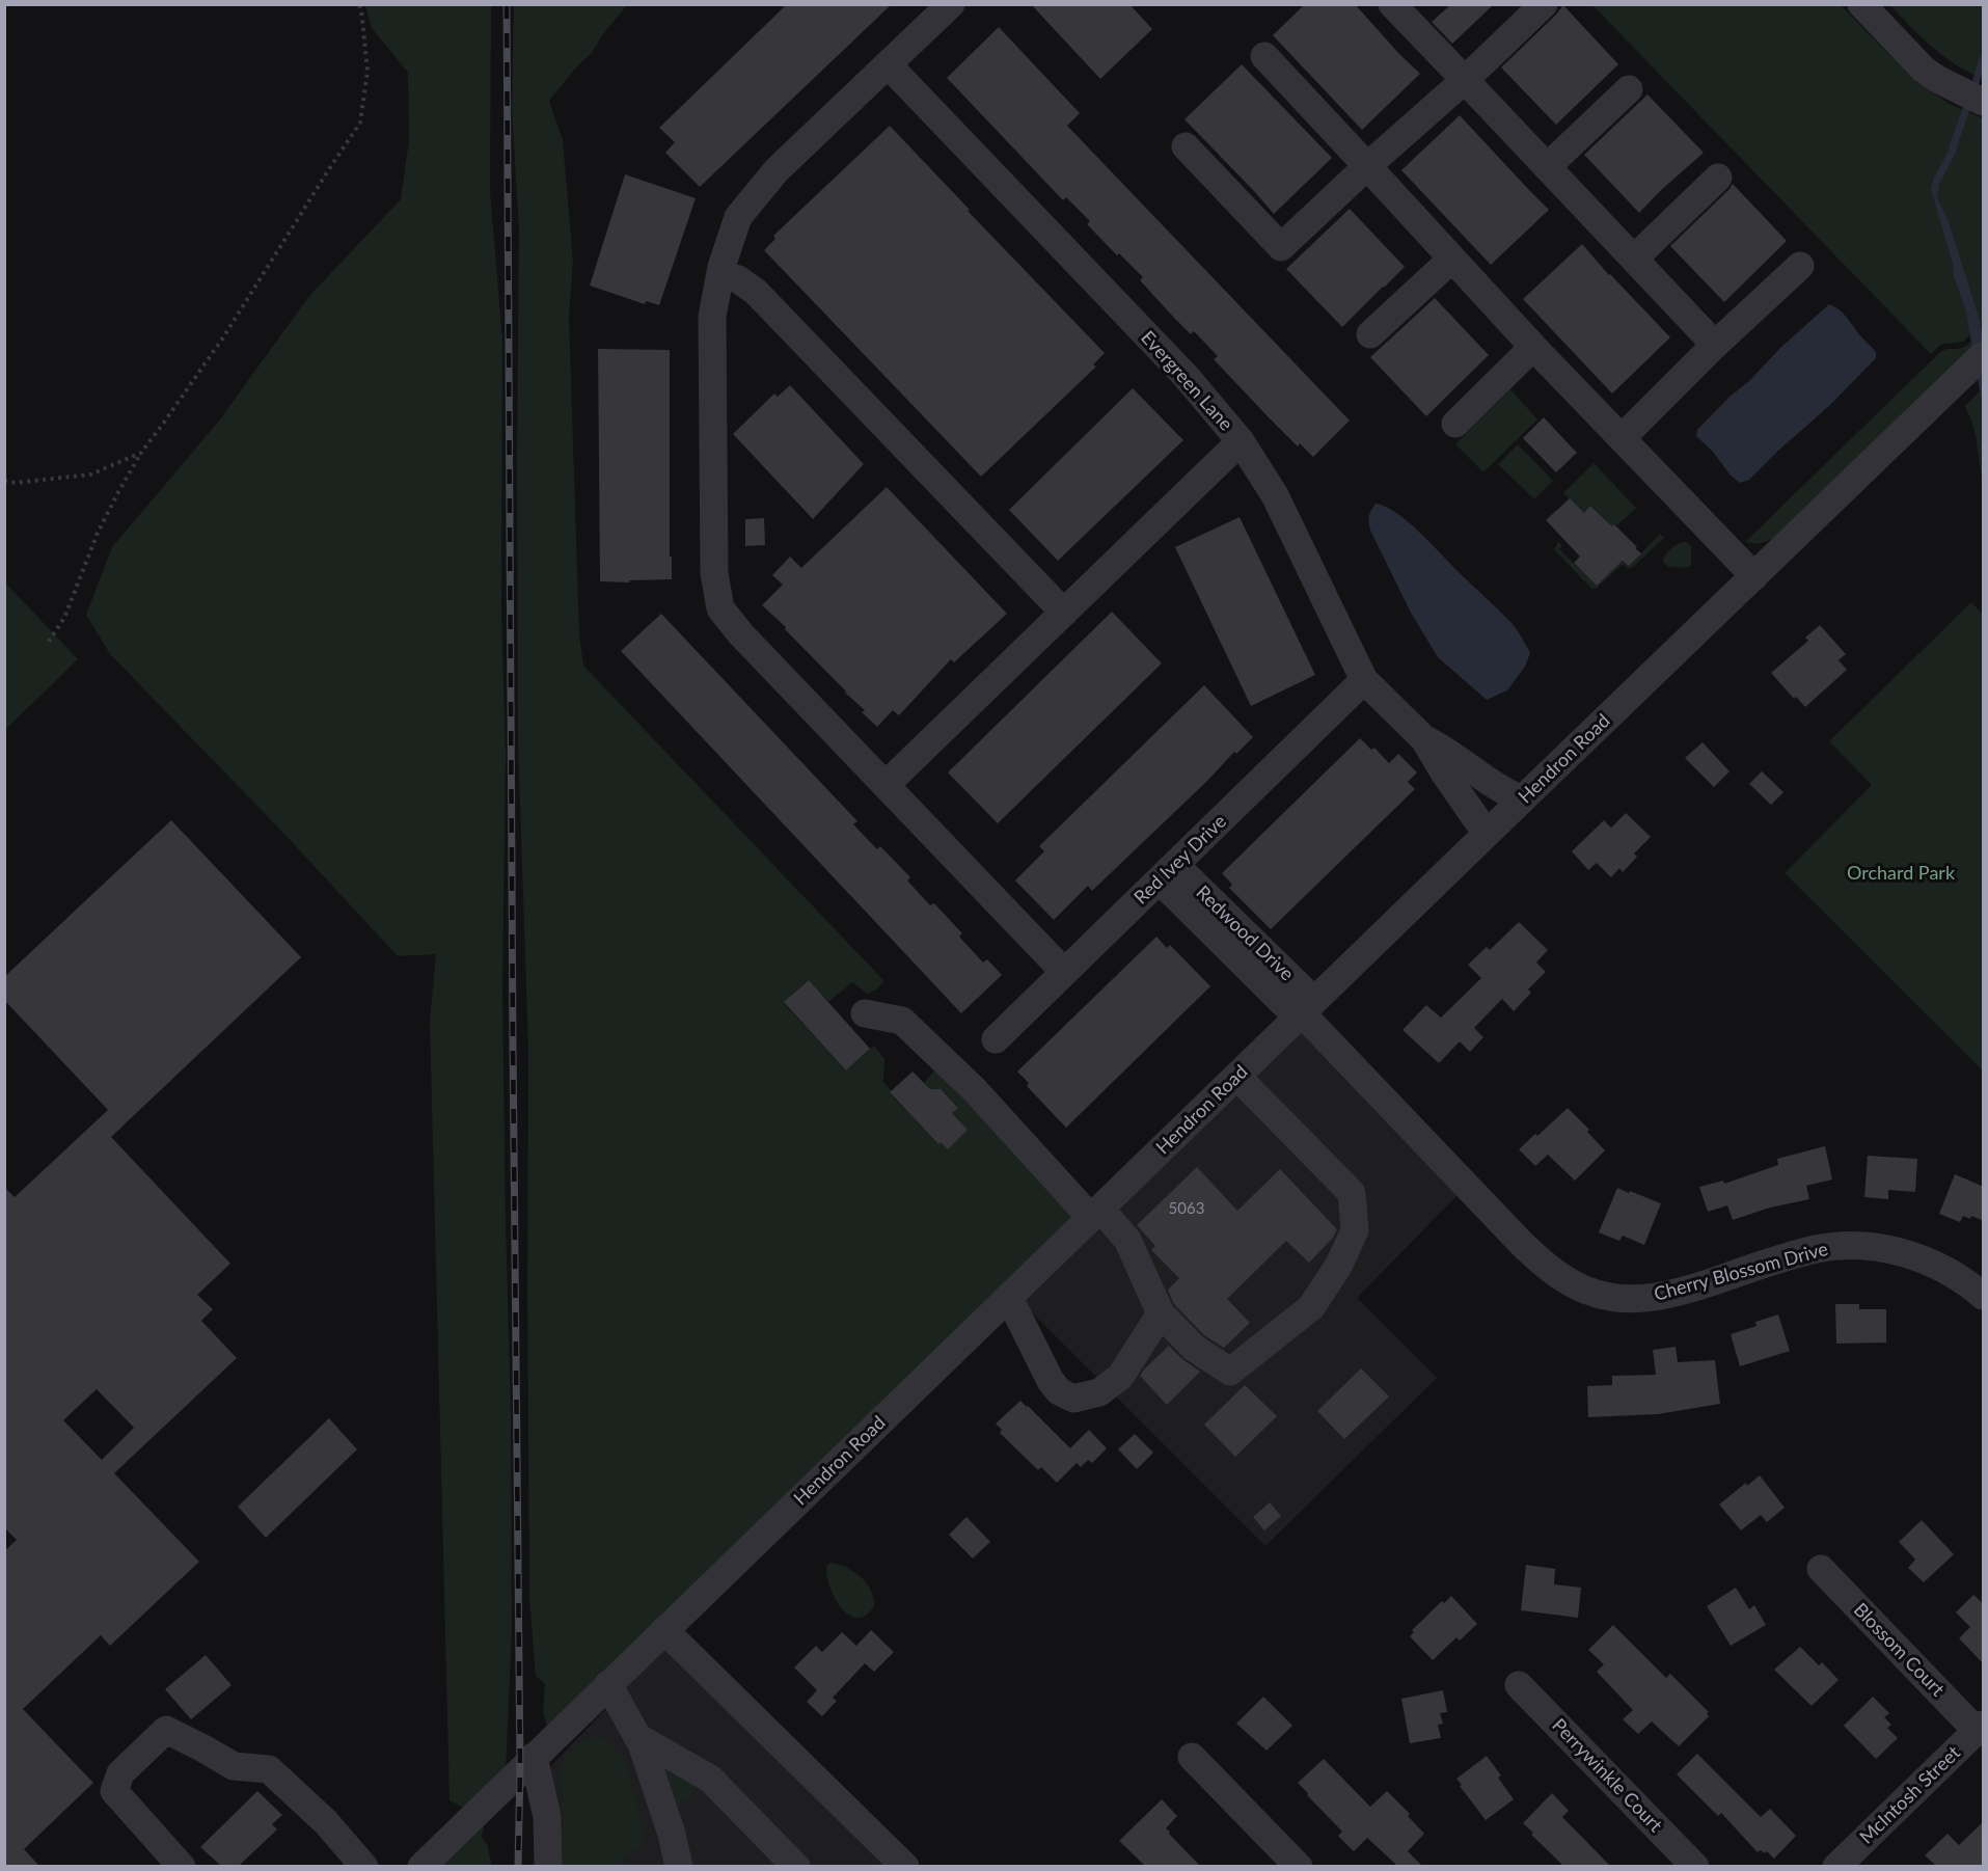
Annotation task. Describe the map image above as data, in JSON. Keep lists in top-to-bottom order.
{
  "streets": {
    "street": [
      "Evergreen Lane",
      "Hendron Road",
      "Red Ivey Drive",
      "Redwood Drive",
      "Cherry Blossom Drive",
      "Blossom Court",
      "Perrywinkle Court",
      "McIntosh Street"
    ]
  },
  "crossings": [
    ["Evergreen Lane", "Hendron Road"],
    ["Evergreen Lane", "Red Ivey Drive"],
    ["Hendron Road", "Redwood Drive"],
    ["Hendron Road", "Cherry Blossom Drive"],
    ["Red Ivey Drive", "Redwood Drive"],
    ["Redwood Drive", "Cherry Blossom Drive"],
    ["Blossom Court", "McIntosh Street"]
  ],
  "parks": ["Orchard Park"],
  "house_numbers": ["5063"]
}
